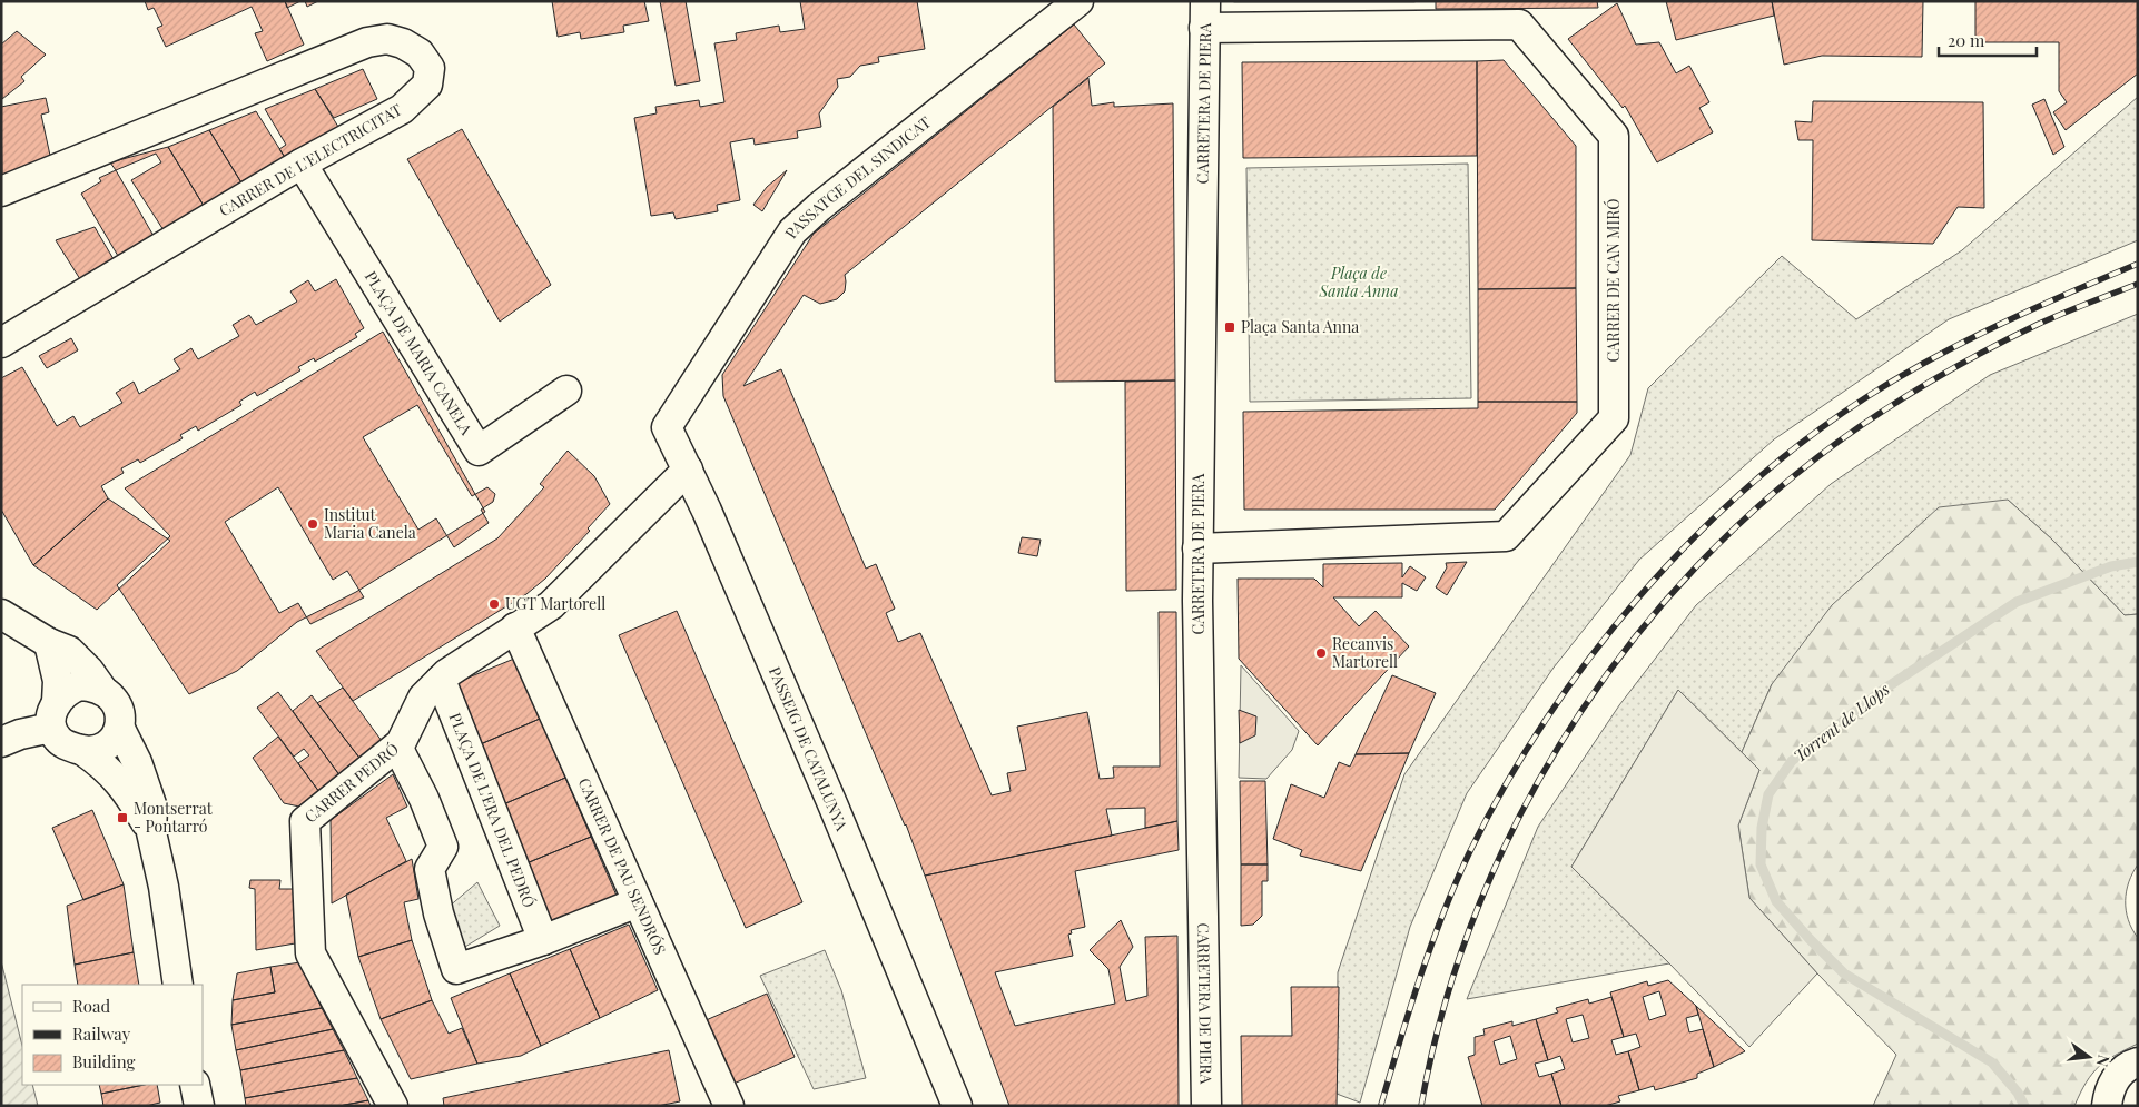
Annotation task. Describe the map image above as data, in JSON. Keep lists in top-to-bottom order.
{
  "streets": {
    "street": [
      "CARRETERA DE PIERA",
      "CARRER DE L'ELECTRICITAT",
      "PASSATGE DEL SINDICAT",
      "CARRER DE CAN MIRÓ",
      "PLAÇA DE MARIA CANELA",
      "PASSEIG DE CATALUNYA",
      "CARRER PEDRÓ",
      "PLAÇA DE L'ERA DEL PEDRÓ",
      "CARRER DE PAU SENDRÓS"
    ]
  },
  "crossings": [
    ["CARRETERA DE PIERA", "CARRER DE CAN MIRÓ"],
    ["CARRER DE L'ELECTRICITAT", "PLAÇA DE MARIA CANELA"],
    ["PASSATGE DEL SINDICAT", "PASSEIG DE CATALUNYA"],
    ["PASSEIG DE CATALUNYA", "CARRER PEDRÓ"],
    ["CARRER PEDRÓ", "PLAÇA DE L'ERA DEL PEDRÓ"],
    ["CARRER PEDRÓ", "CARRER DE PAU SENDRÓS"]
  ],
  "water": ["Torrent de Llops"],
  "parks": ["Plaça de Santa Anna"],
  "places": {
    "transit": ["Plaça Santa Anna", "Montserrat - Pontarró"],
    "other": ["Institut Maria Canela", "UGT Martorell", "Recanvis Martorell"]
  },
  "legend": ["Road", "Railway", "Building"],
  "scale_bar": "20 m",
  "north": "right"
}
